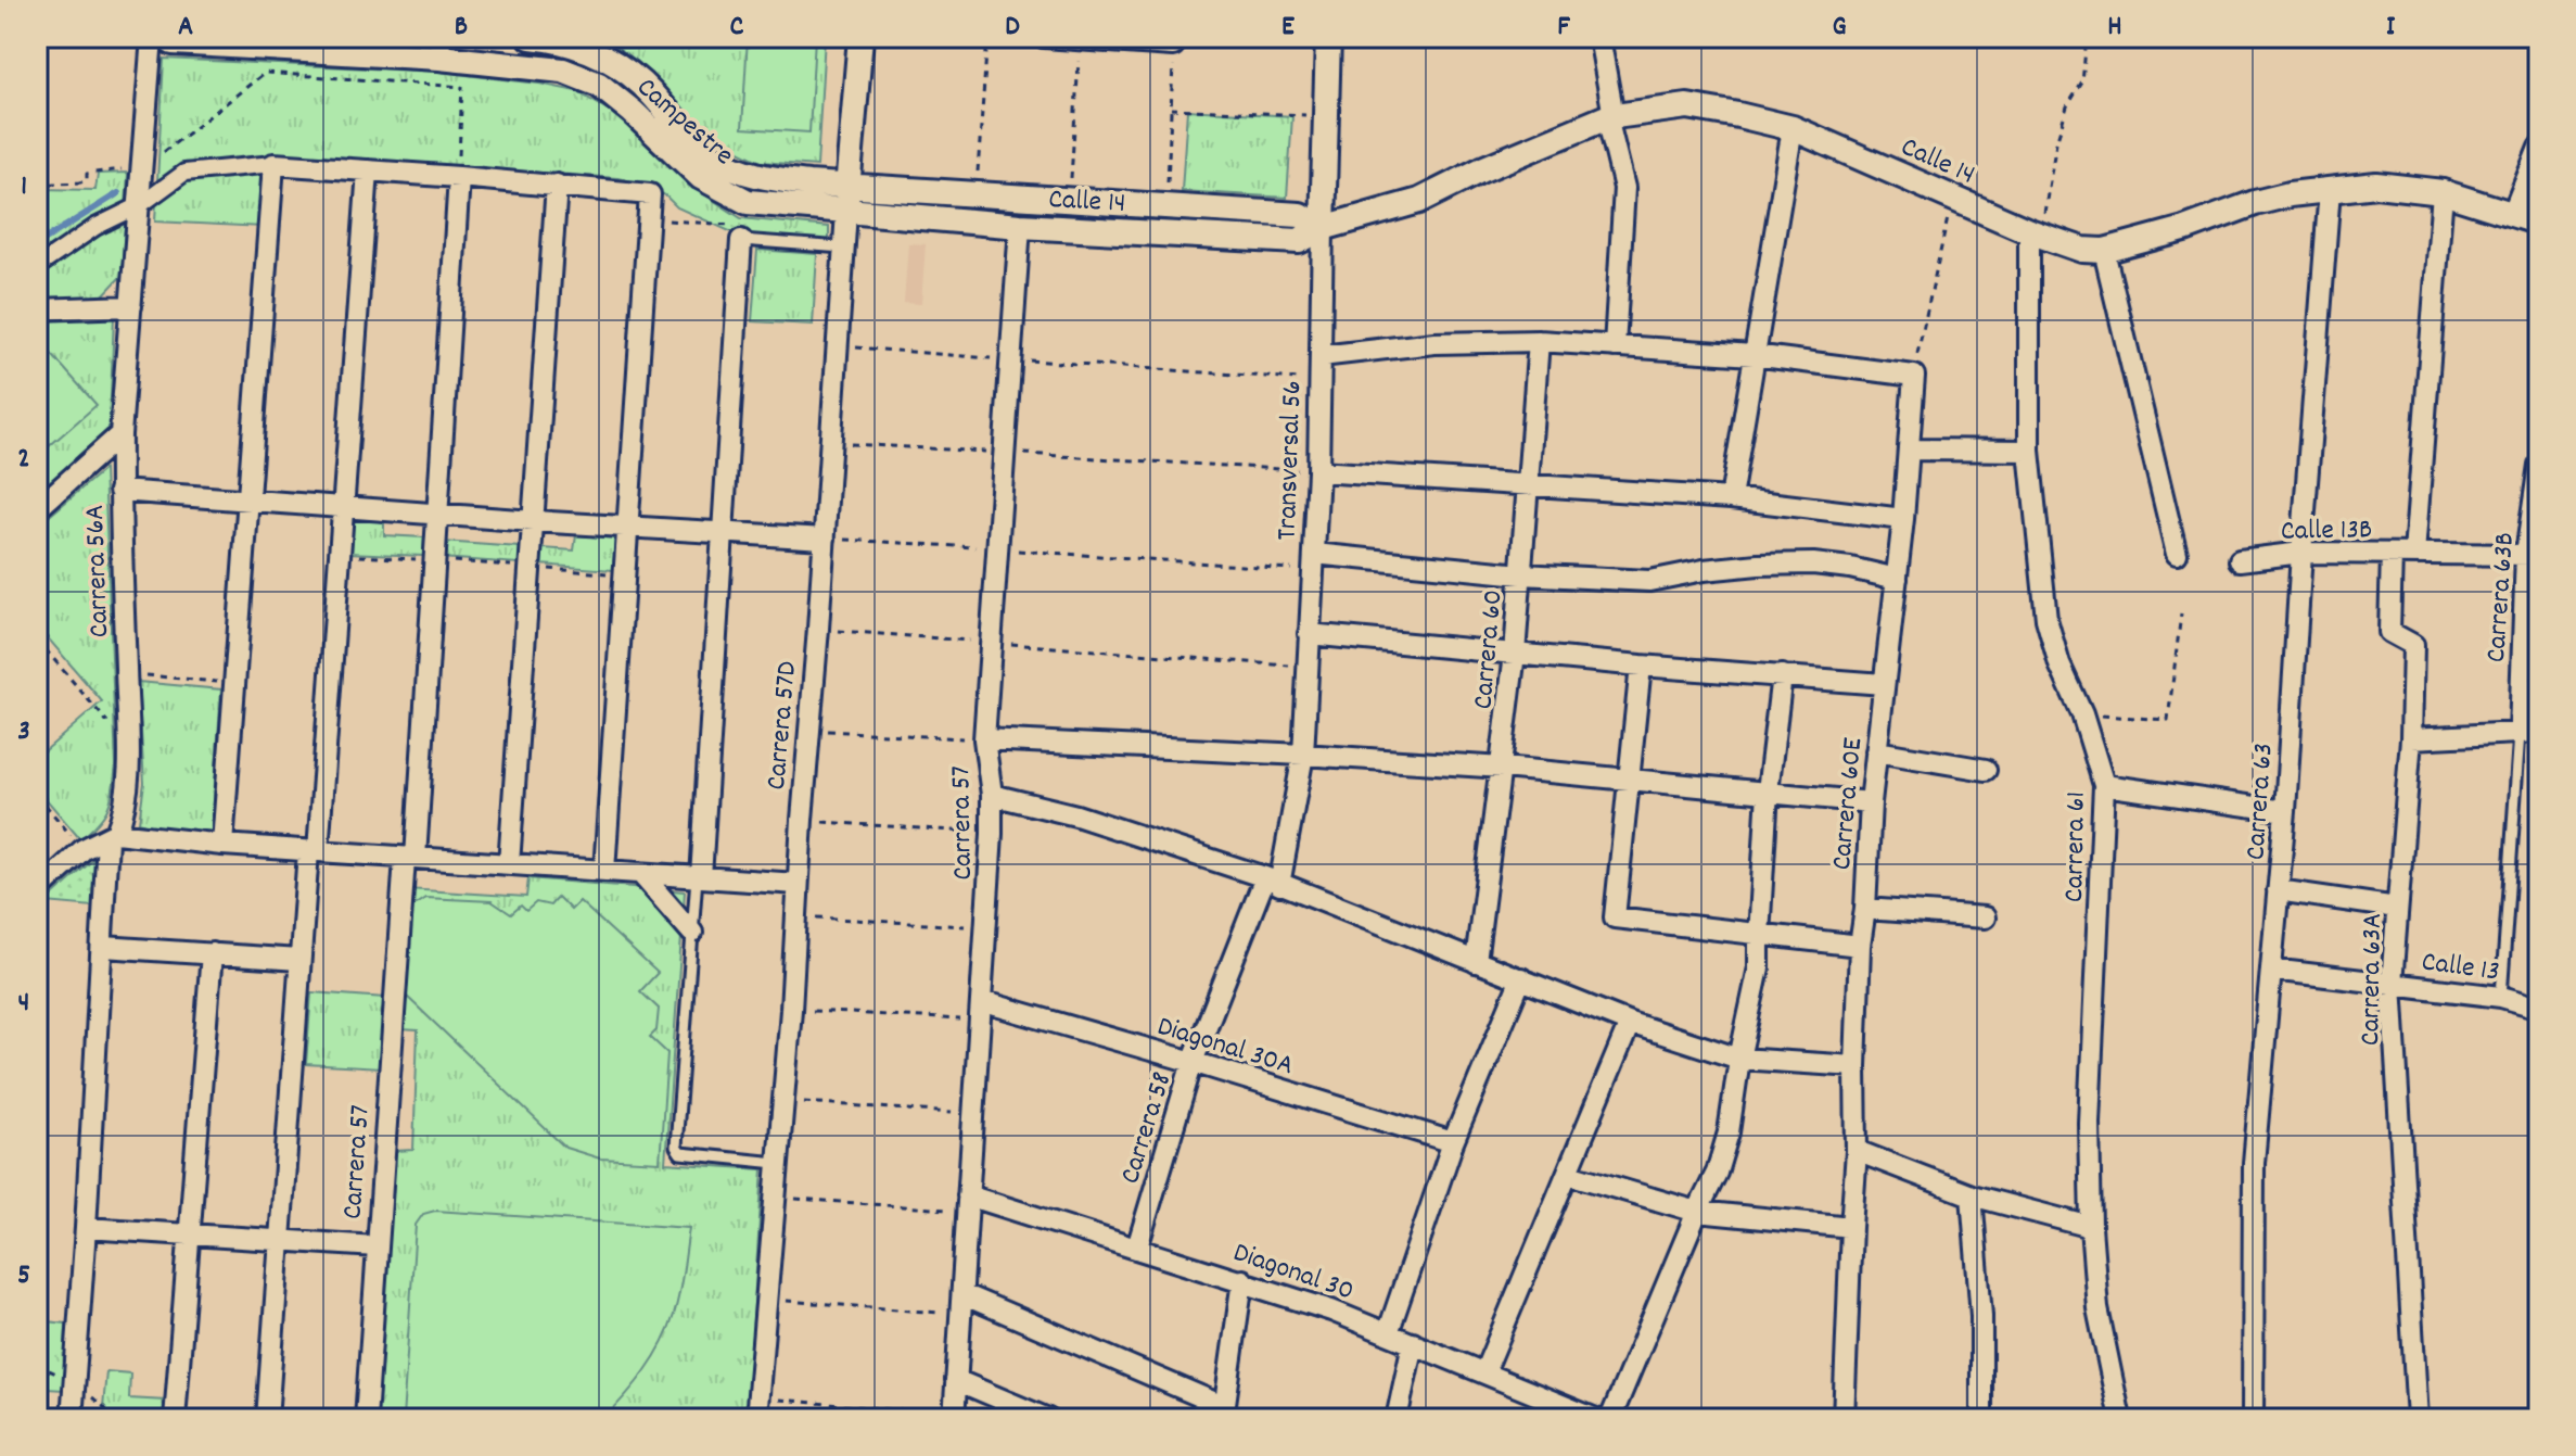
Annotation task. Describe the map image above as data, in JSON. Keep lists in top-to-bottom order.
{
  "streets": {
    "street": [
      "Campestre",
      "Calle 14",
      "Transversal 56",
      "Calle 13B",
      "Carrera 56A",
      "Carrera 63B",
      "Carrera 60",
      "Carrera 57D",
      "Carrera 63",
      "Carrera 60E",
      "Carrera 57",
      "Carrera 61",
      "Calle 13",
      "Carrera 63A",
      "Diagonal 30A",
      "Carrera 58",
      "Diagonal 30"
    ]
  },
  "crossings": [
    ["Campestre", "Calle 14"],
    ["Campestre", "Carrera 57D"],
    ["Calle 14", "Transversal 56"],
    ["Calle 14", "Carrera 57D"],
    ["Calle 14", "Carrera 63"],
    ["Calle 14", "Carrera 57"],
    ["Calle 14", "Carrera 61"],
    ["Transversal 56", "Carrera 58"],
    ["Calle 13B", "Carrera 63B"],
    ["Calle 13B", "Carrera 63"],
    ["Calle 13B", "Carrera 63A"],
    ["Carrera 63", "Calle 13"],
    ["Carrera 57", "Diagonal 30A"],
    ["Carrera 57", "Diagonal 30"],
    ["Calle 13", "Carrera 63A"],
    ["Diagonal 30A", "Carrera 58"],
    ["Carrera 58", "Diagonal 30"]
  ],
  "grid": {
    "columns": [
      "A",
      "B",
      "C",
      "D",
      "E",
      "F",
      "G",
      "H",
      "I"
    ],
    "rows": [
      "1",
      "2",
      "3",
      "4",
      "5"
    ]
  }
}
